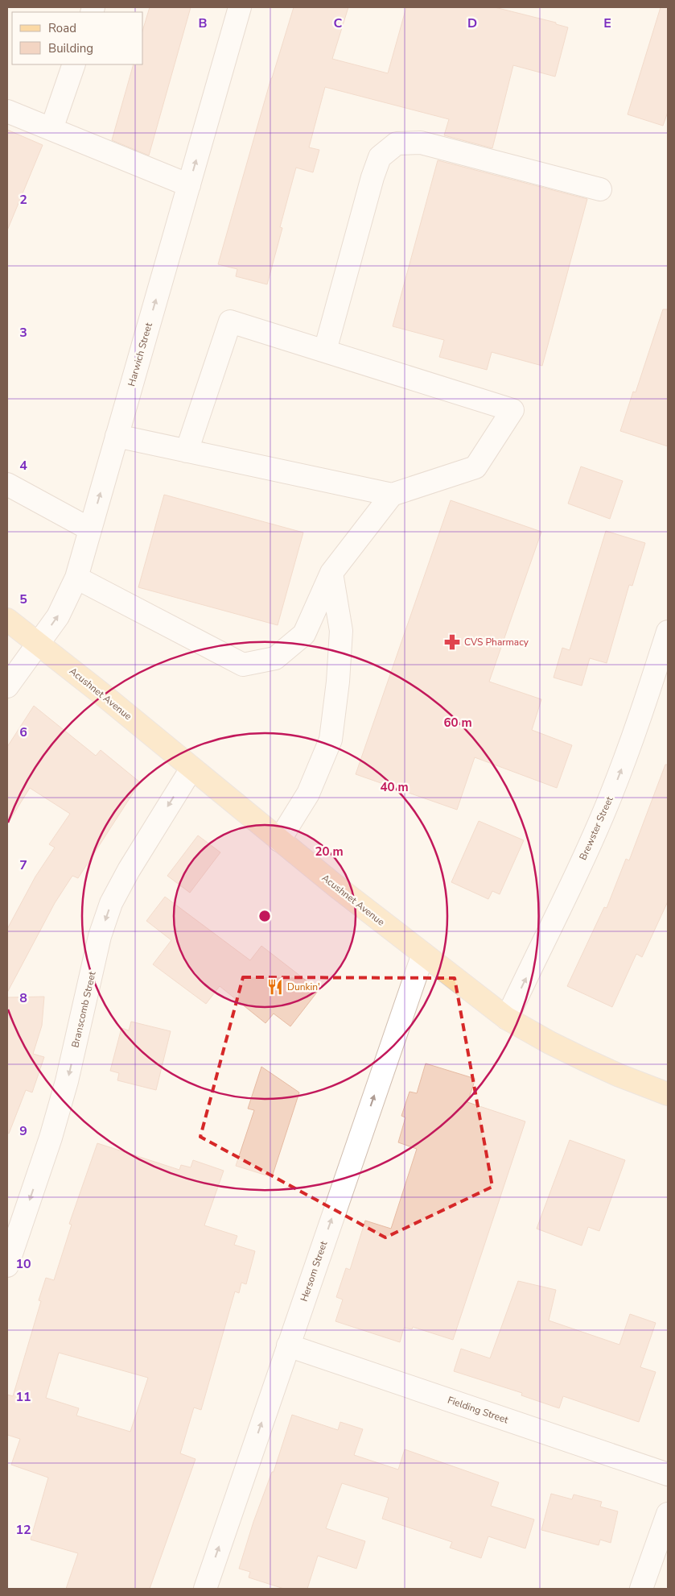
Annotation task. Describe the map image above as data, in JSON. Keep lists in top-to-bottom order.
{
  "streets": {
    "main road": ["Acushnet Avenue"],
    "street": [
      "Harwich Street",
      "Brewster Street",
      "Branscomb Street",
      "Hersom Street",
      "Fielding Street"
    ]
  },
  "crossings": [
    ["Harwich Street", "Acushnet Avenue"],
    ["Acushnet Avenue", "Brewster Street"],
    ["Acushnet Avenue", "Branscomb Street"],
    ["Acushnet Avenue", "Hersom Street"],
    ["Hersom Street", "Fielding Street"]
  ],
  "one_way": [
    "Harwich Street",
    "Brewster Street",
    "Branscomb Street",
    "Hersom Street"
  ],
  "places": {
    "pharmacy": ["CVS Pharmacy"],
    "restaurant": ["Dunkin'"]
  },
  "legend": ["Road", "Building"],
  "grid": {
    "columns": [
      "B",
      "C",
      "D",
      "E"
    ],
    "rows": [
      "2",
      "3",
      "4",
      "5",
      "6",
      "7",
      "8",
      "9",
      "10",
      "11",
      "12"
    ]
  },
  "rings": ["60 m", "40 m", "20 m"]
}
